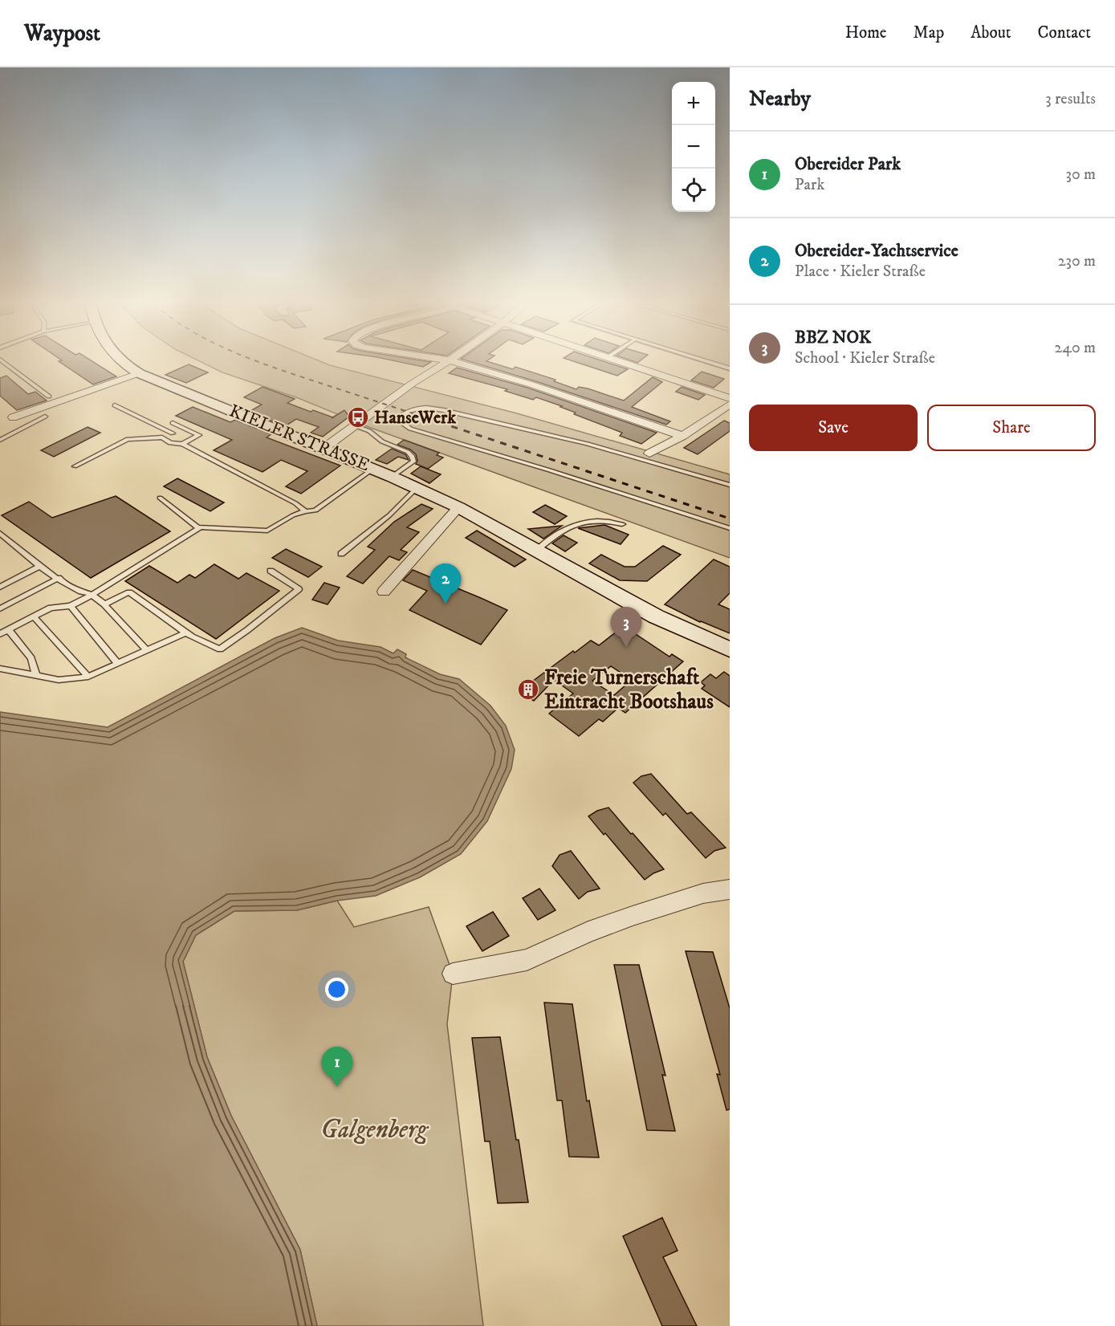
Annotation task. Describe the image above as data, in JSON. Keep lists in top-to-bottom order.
{
  "streets": {
    "main road": ["KIELER STRASSE"]
  },
  "parks": ["Galgenberg"],
  "places": {
    "bus stop": ["HanseWerk"],
    "building": ["Freie Turnerschaft Eintracht Bootshaus"]
  },
  "page": {
    "header": "Waypost",
    "nav": [
      "Home",
      "Map",
      "About",
      "Contact"
    ],
    "heading": ["Nearby", "3 results"],
    "map_buttons": ["+", "−"],
    "list": [
      {
        "mark": "1",
        "name": "Obereider Park",
        "note": "Park",
        "value": "30 m"
      },
      {
        "mark": "2",
        "name": "Obereider-Yachtservice",
        "note": "Place · Kieler Straße",
        "value": "230 m"
      },
      {
        "mark": "3",
        "name": "BBZ NOK",
        "note": "School · Kieler Straße",
        "value": "240 m"
      }
    ],
    "buttons": ["Save", "Share"],
    "pins": ["2", "3", "1"]
  }
}
